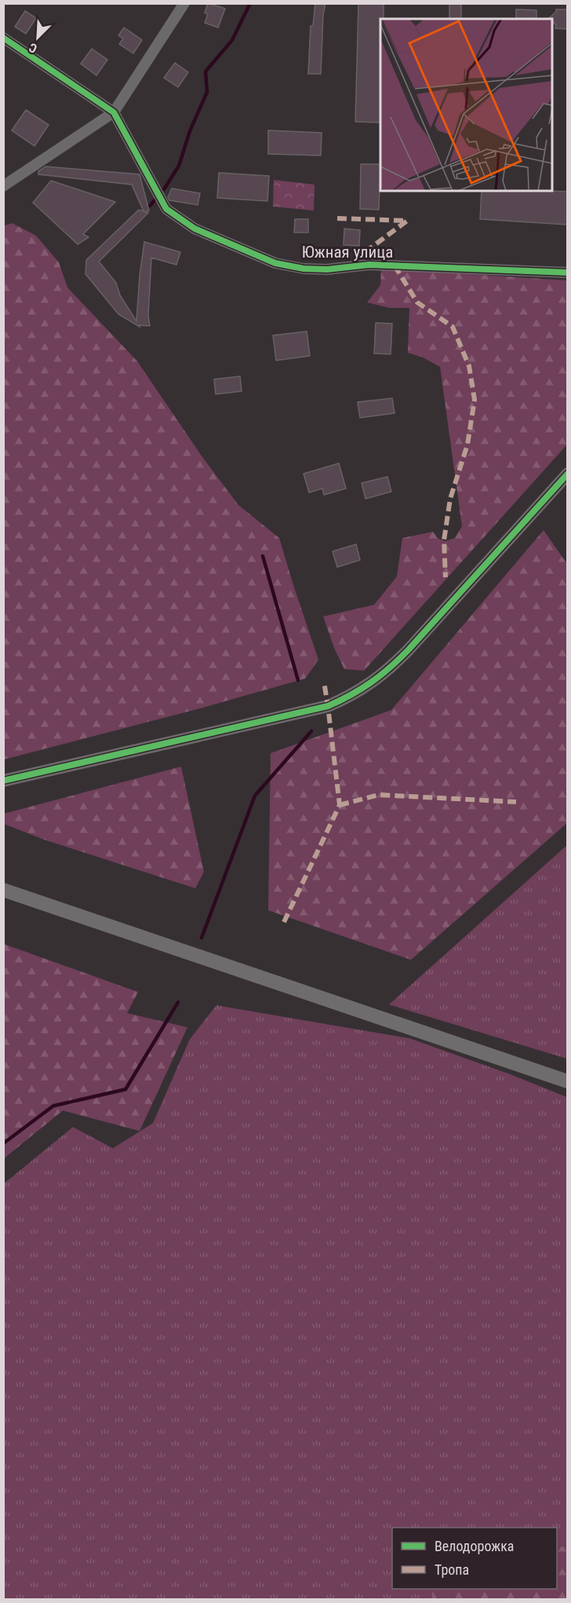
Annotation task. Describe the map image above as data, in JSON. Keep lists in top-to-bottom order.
{
  "streets": {
    "street": ["Южная улица"]
  },
  "legend": ["Велодорожка", "Тропа"],
  "north": "bottom left"
}
